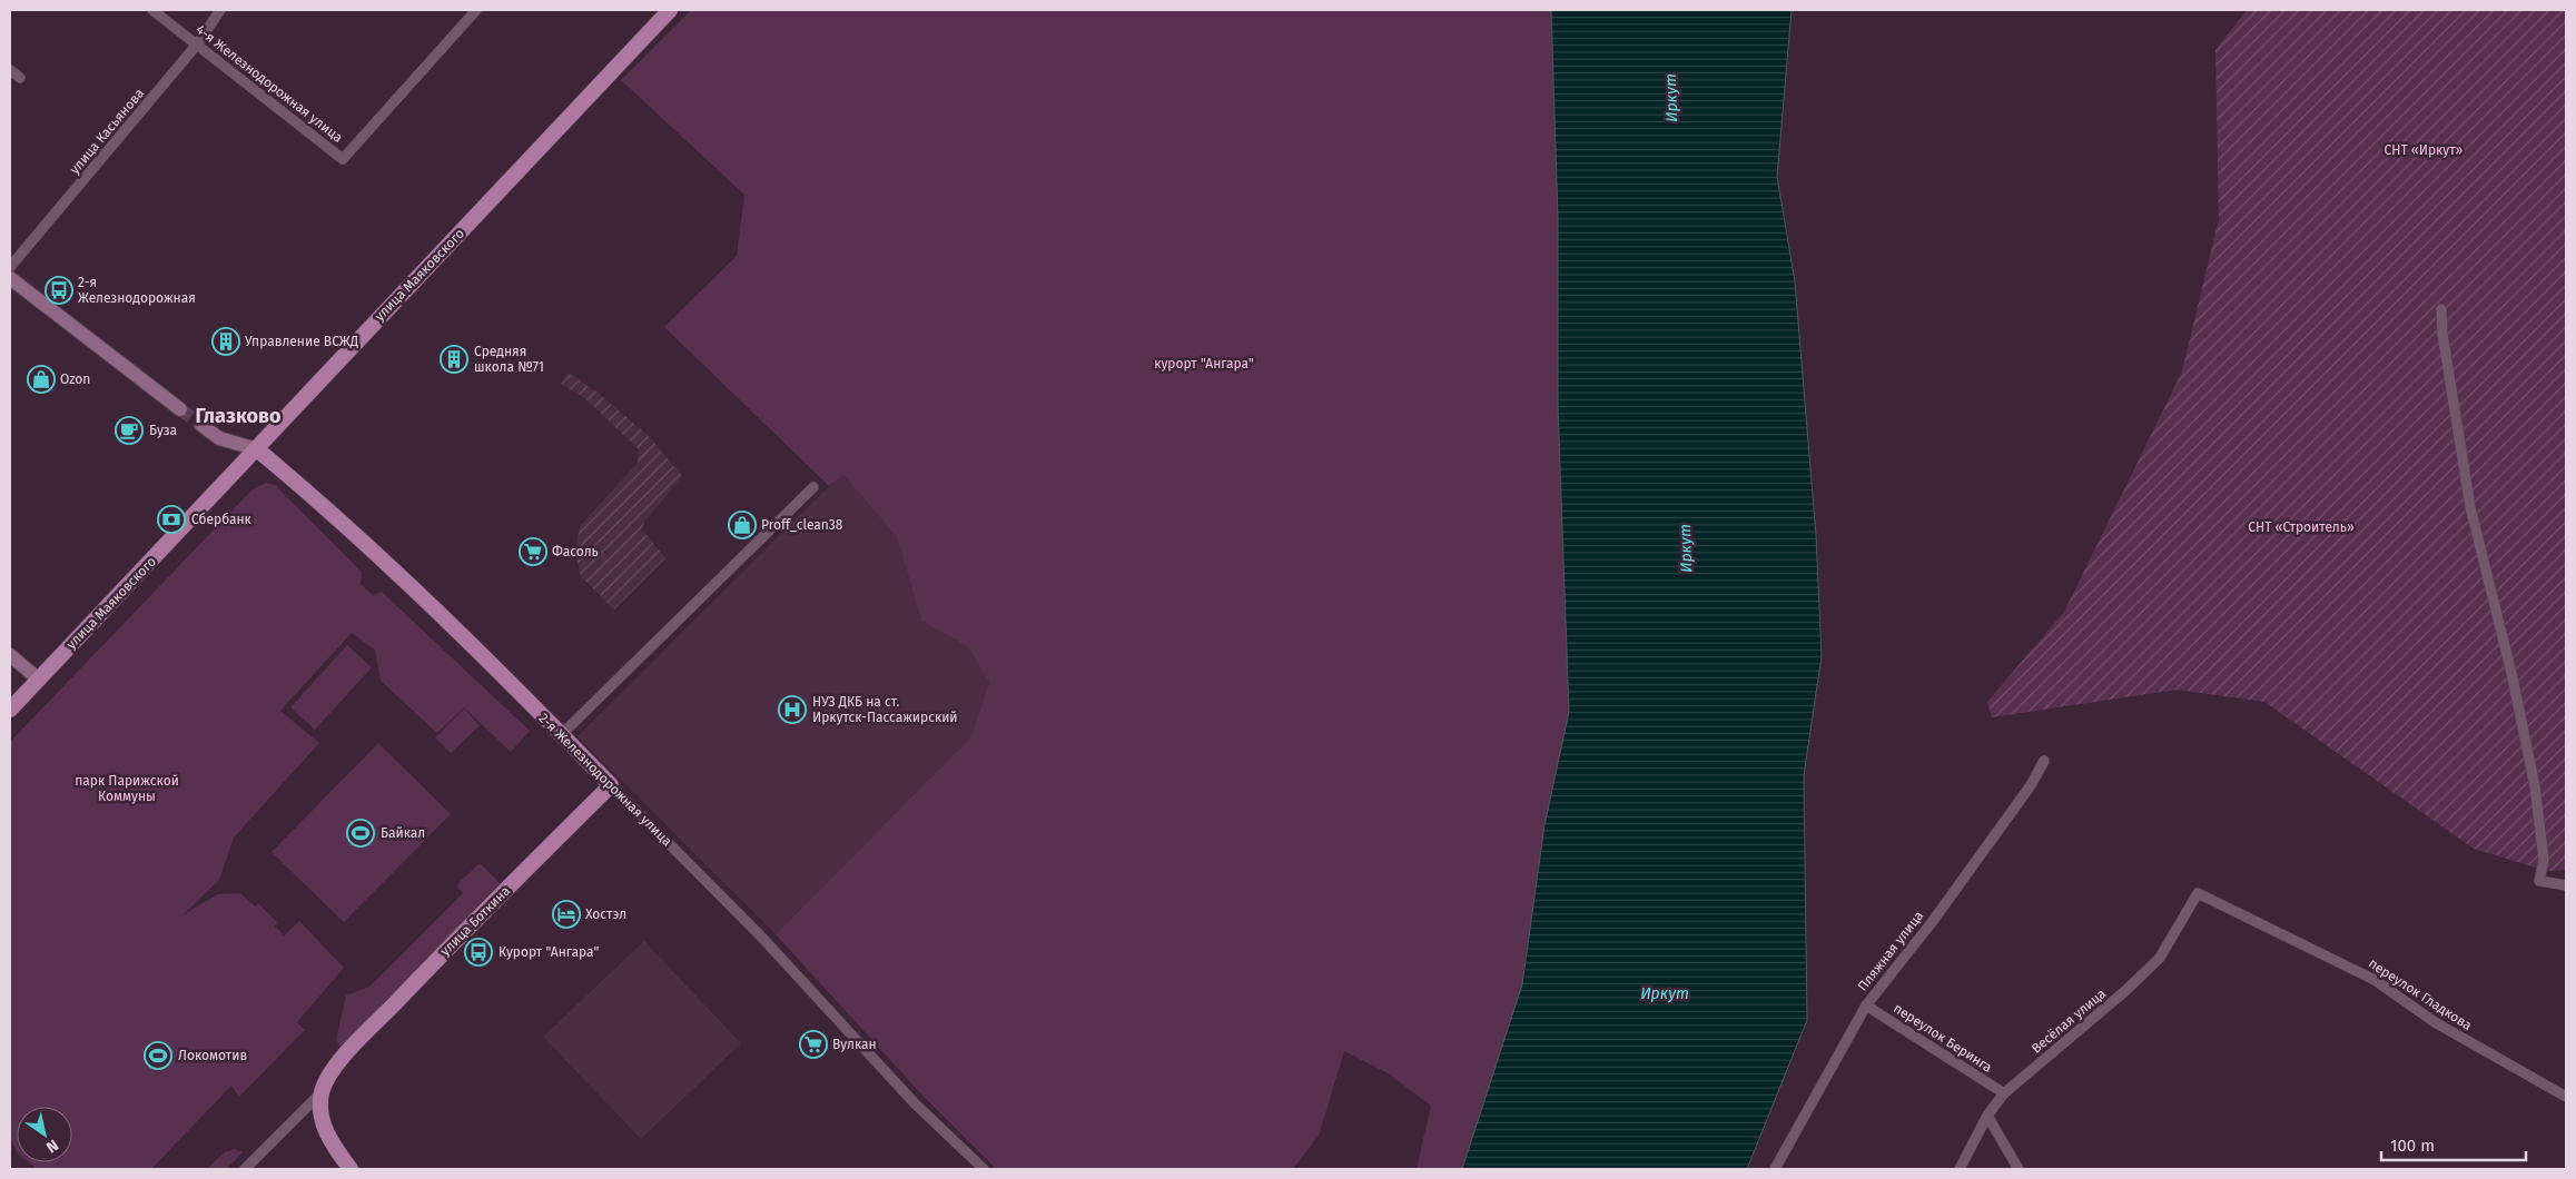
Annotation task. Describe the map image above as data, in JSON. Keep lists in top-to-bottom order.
{
  "streets": {
    "main road": ["улица Маяковского", "2-я Железнодорожная улица", "улица Боткина"],
    "street": [
      "4-я Железнодорожная улица",
      "улица Касьянова",
      "Пляжная улица",
      "переулок Гладкова",
      "Весёлая улица",
      "переулок Беринга"
    ]
  },
  "crossings": [
    ["4-я Железнодорожная улица", "улица Касьянова"],
    ["улица Маяковского", "2-я Железнодорожная улица"],
    ["2-я Железнодорожная улица", "улица Боткина"],
    ["Пляжная улица", "переулок Беринга"],
    ["переулок Гладкова", "Весёлая улица"],
    ["Весёлая улица", "переулок Беринга"]
  ],
  "districts": ["Глазково"],
  "water": ["Иркут"],
  "parks": [
    "СНТ «Иркут»",
    "курорт \"Ангара\"",
    "СНТ «Строитель»",
    "парк Парижской Коммуны"
  ],
  "places": {
    "bus stop": ["2-я Железнодорожная", "Курорт \"Ангара\""],
    "building": ["Управление ВСЖД", "Средняя школа №71"],
    "shop": ["Ozon", "Proff_clean38"],
    "cafe": ["Буза"],
    "bank": ["Сбербанк"],
    "supermarket": ["Фасоль", "Вулкан"],
    "hospital": ["НУЗ ДКБ на ст. Иркутск-Пассажирский"],
    "sports": ["Байкал", "Локомотив"],
    "hotel": ["Хостэл"]
  },
  "scale_bar": "100 m",
  "north": "bottom right"
}
